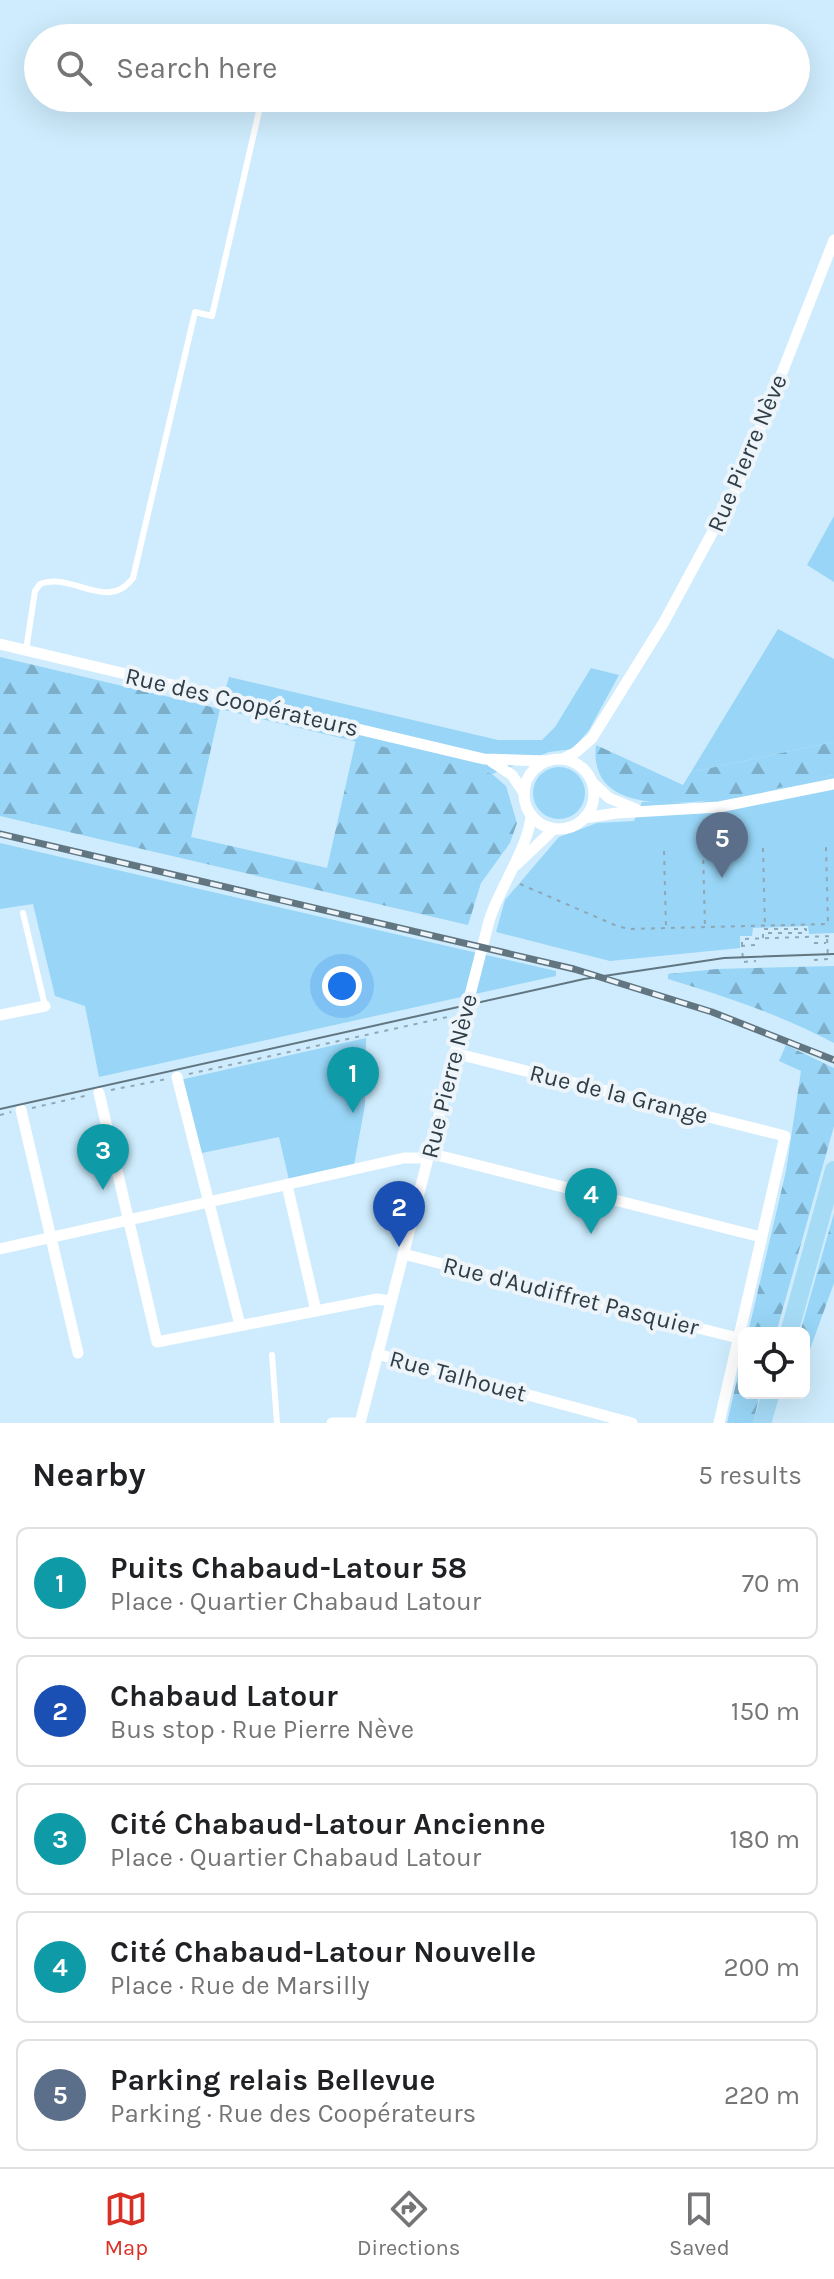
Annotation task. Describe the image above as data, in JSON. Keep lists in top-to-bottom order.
{
  "streets": {
    "street": [
      "Rue Pierre Nève",
      "Rue des Coopérateurs",
      "Rue de la Grange",
      "Rue d'Audiffret Pasquier",
      "Rue Talhouet"
    ]
  },
  "crossings": [
    ["Rue Pierre Nève", "Rue des Coopérateurs"],
    ["Rue Pierre Nève", "Rue de la Grange"],
    ["Rue Pierre Nève", "Rue d'Audiffret Pasquier"],
    ["Rue Pierre Nève", "Rue Talhouet"]
  ],
  "page": {
    "search": "Search here",
    "pins": [
      "5",
      "1",
      "3",
      "4",
      "2"
    ],
    "heading": ["Nearby", "5 results"],
    "list": [
      {
        "mark": "1",
        "name": "Puits Chabaud-Latour 58",
        "note": "Place · Quartier Chabaud Latour",
        "value": "70 m"
      },
      {
        "mark": "2",
        "name": "Chabaud Latour",
        "note": "Bus stop · Rue Pierre Nève",
        "value": "150 m"
      },
      {
        "mark": "3",
        "name": "Cité Chabaud-Latour Ancienne",
        "note": "Place · Quartier Chabaud Latour",
        "value": "180 m"
      },
      {
        "mark": "4",
        "name": "Cité Chabaud-Latour Nouvelle",
        "note": "Place · Rue de Marsilly",
        "value": "200 m"
      },
      {
        "mark": "5",
        "name": "Parking relais Bellevue",
        "note": "Parking · Rue des Coopérateurs",
        "value": "220 m"
      }
    ],
    "nav": ["Map", "Directions", "Saved"]
  }
}
